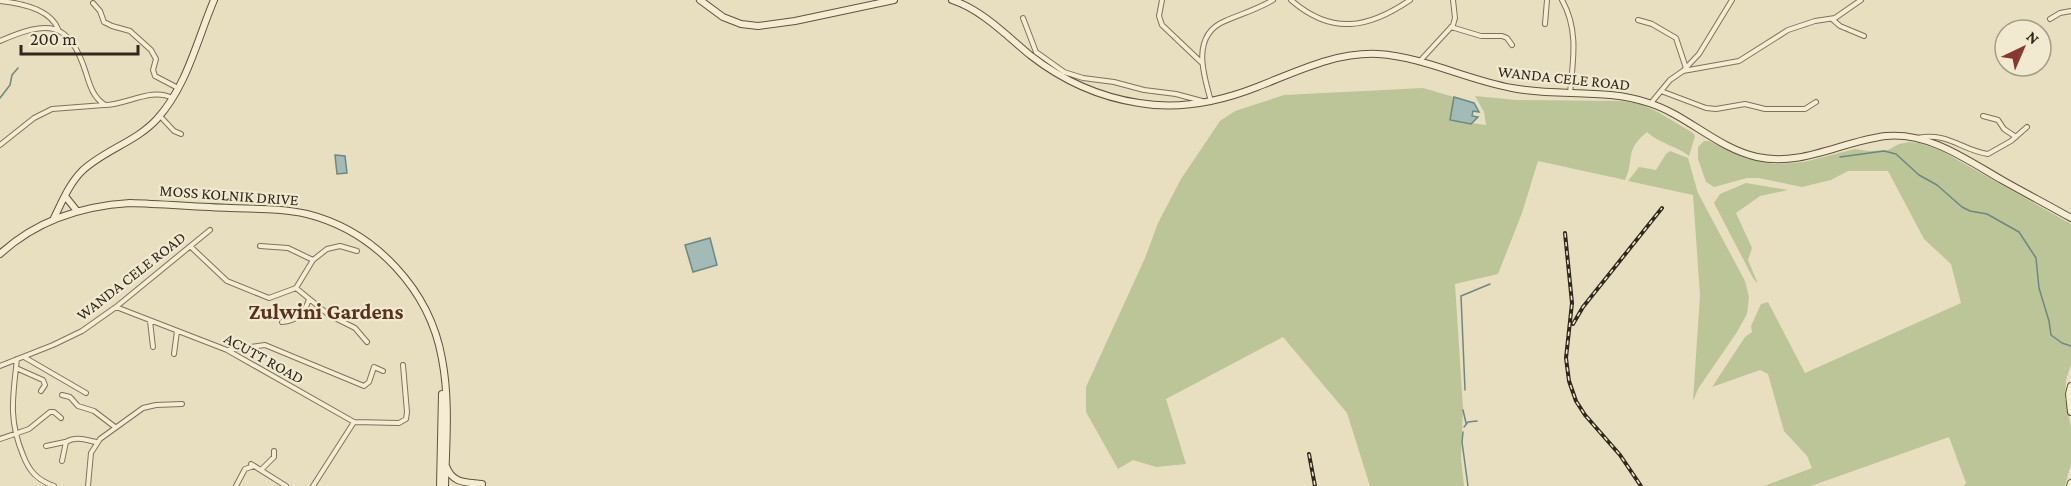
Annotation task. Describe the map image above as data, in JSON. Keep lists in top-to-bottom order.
{
  "streets": {
    "street": ["WANDA CELE ROAD", "MOSS KOLNIK DRIVE", "ACUTT ROAD"]
  },
  "crossings": [
    ["WANDA CELE ROAD", "ACUTT ROAD"]
  ],
  "districts": ["Zulwini Gardens"],
  "scale_bar": "200 m",
  "north": "top right"
}
